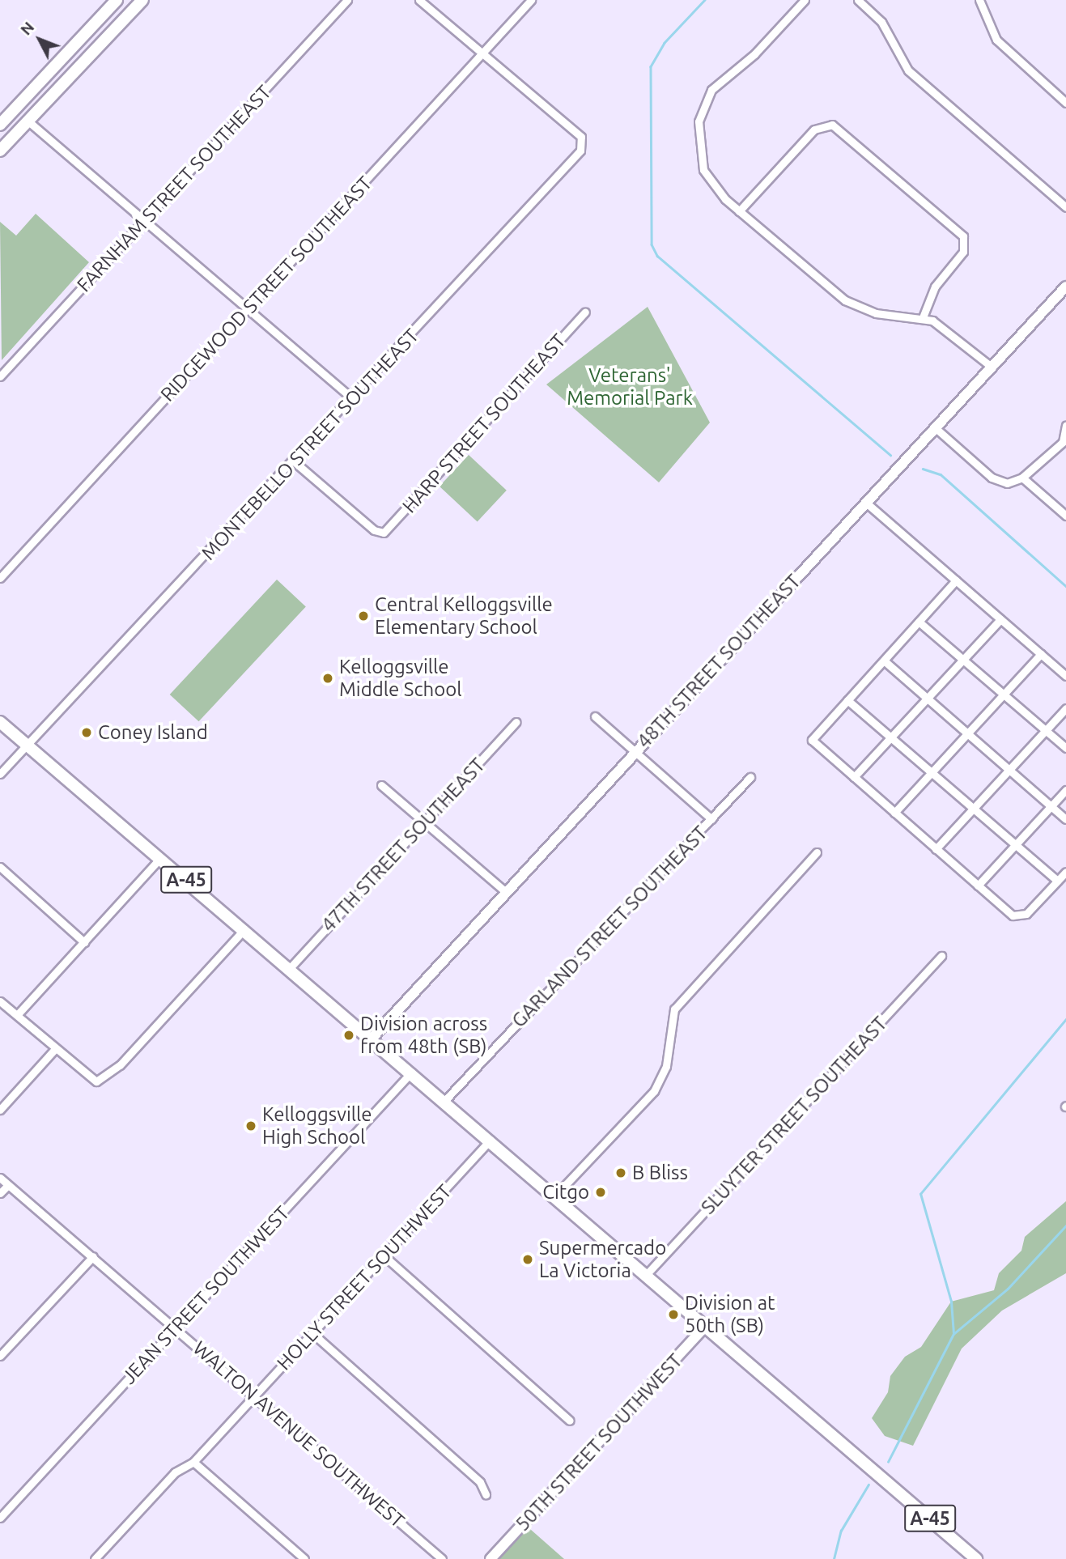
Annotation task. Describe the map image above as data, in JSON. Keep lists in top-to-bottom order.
{
  "streets": {
    "main road": ["A-45"],
    "street": [
      "FARNHAM STREET SOUTHEAST",
      "RIDGEWOOD STREET SOUTHEAST",
      "HARP STREET SOUTHEAST",
      "MONTEBELLO STREET SOUTHEAST",
      "48TH STREET SOUTHEAST",
      "47TH STREET SOUTHEAST",
      "GARLAND STREET SOUTHEAST",
      "SLUYTER STREET SOUTHEAST",
      "HOLLY STREET SOUTHWEST",
      "JEAN STREET SOUTHWEST",
      "WALTON AVENUE SOUTHWEST",
      "50TH STREET SOUTHWEST"
    ]
  },
  "crossings": [
    ["RIDGEWOOD STREET SOUTHEAST", "MONTEBELLO STREET SOUTHEAST"],
    ["HARP STREET SOUTHEAST", "MONTEBELLO STREET SOUTHEAST"],
    ["MONTEBELLO STREET SOUTHEAST", "A-45"],
    ["48TH STREET SOUTHEAST", "A-45"],
    ["47TH STREET SOUTHEAST", "A-45"],
    ["A-45", "GARLAND STREET SOUTHEAST"],
    ["A-45", "SLUYTER STREET SOUTHEAST"],
    ["A-45", "HOLLY STREET SOUTHWEST"],
    ["A-45", "JEAN STREET SOUTHWEST"],
    ["A-45", "50TH STREET SOUTHWEST"],
    ["HOLLY STREET SOUTHWEST", "WALTON AVENUE SOUTHWEST"],
    ["JEAN STREET SOUTHWEST", "WALTON AVENUE SOUTHWEST"]
  ],
  "parks": ["Veterans' Memorial Park"],
  "places": [
    "Central Kelloggsville Elementary School",
    "Kelloggsville Middle School",
    "Coney Island",
    "Division across from 48th (SB)",
    "Kelloggsville High School",
    "B Bliss",
    "Citgo",
    "Supermercado La Victoria",
    "Division at 50th (SB)"
  ],
  "north": "top left"
}
